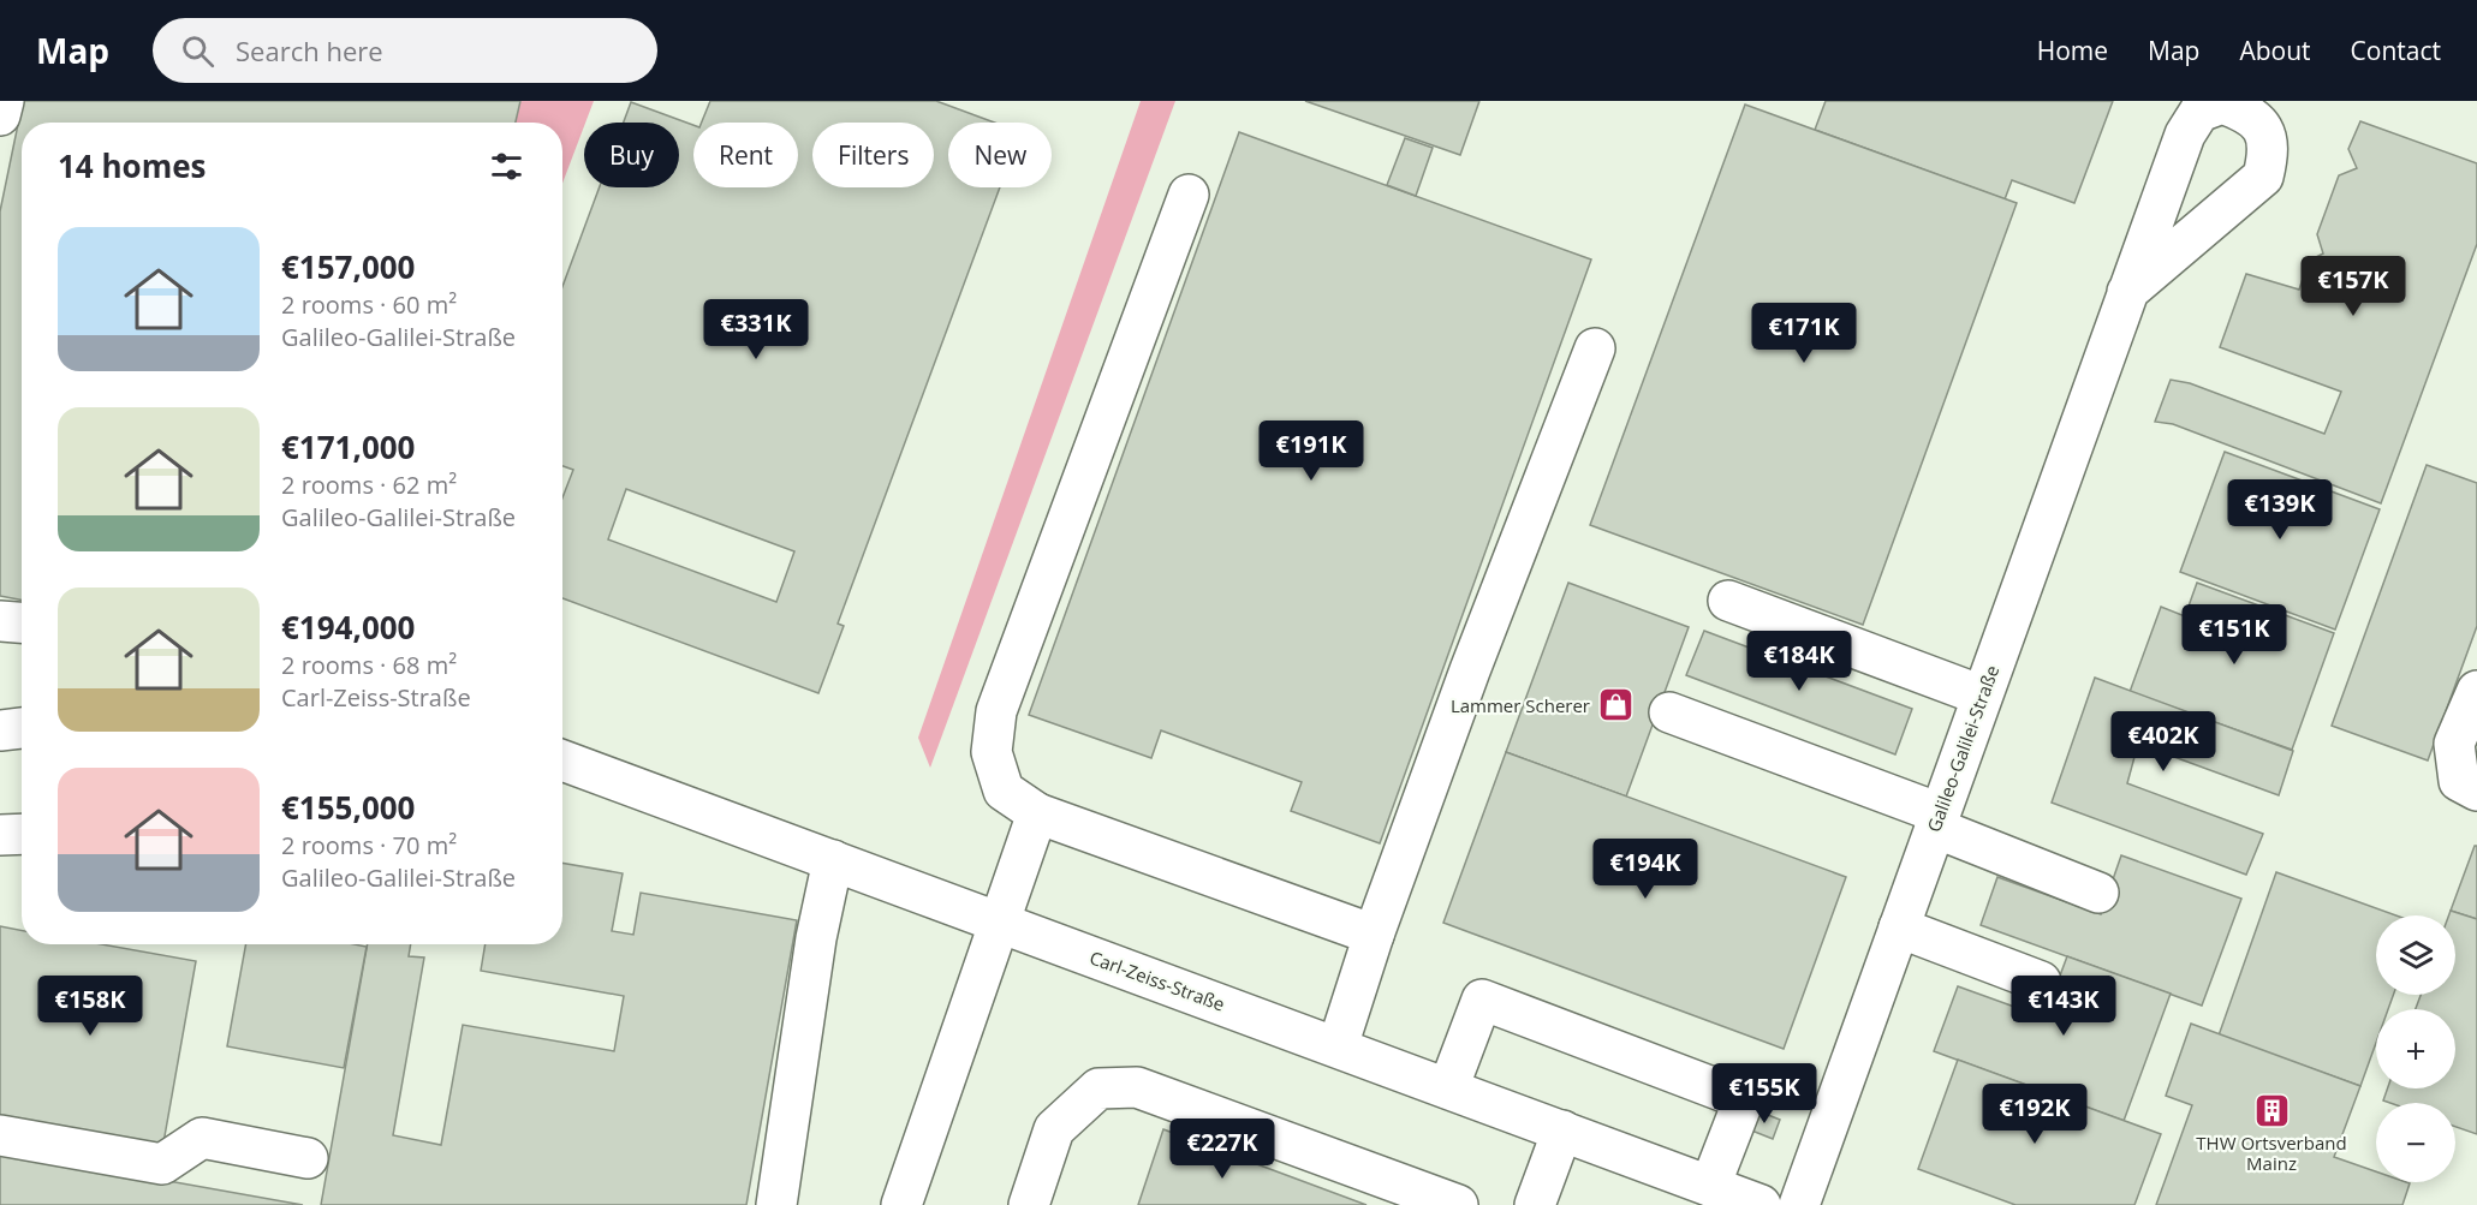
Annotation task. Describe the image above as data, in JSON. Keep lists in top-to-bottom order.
{
  "streets": {
    "street": ["Galileo-Galilei-Straße", "Carl-Zeiss-Straße"]
  },
  "places": {
    "shop": ["Lammer Scherer"],
    "building": ["THW Ortsverband Mainz"]
  },
  "page": {
    "header": "Map",
    "search": "Search here",
    "nav": [
      "Home",
      "Map",
      "About",
      "Contact"
    ],
    "chip": [
      "Buy",
      "Rent",
      "Filters",
      "New"
    ],
    "heading": "14 homes",
    "list": [
      {
        "name": "€157,000",
        "note": "2 rooms · 60 m² · Galileo-Galilei-Straße"
      },
      {
        "name": "€171,000",
        "note": "2 rooms · 62 m² · Galileo-Galilei-Straße"
      },
      {
        "name": "€194,000",
        "note": "2 rooms · 68 m² · Carl-Zeiss-Straße"
      },
      {
        "name": "€155,000",
        "note": "2 rooms · 70 m² · Galileo-Galilei-Straße"
      }
    ],
    "price": [
      "€157K",
      "€331K",
      "€171K",
      "€191K",
      "€139K",
      "€151K",
      "€184K",
      "€402K",
      "€194K",
      "€158K",
      "€143K",
      "€155K",
      "€192K",
      "€227K"
    ],
    "map_buttons": ["+", "−"]
  }
}
